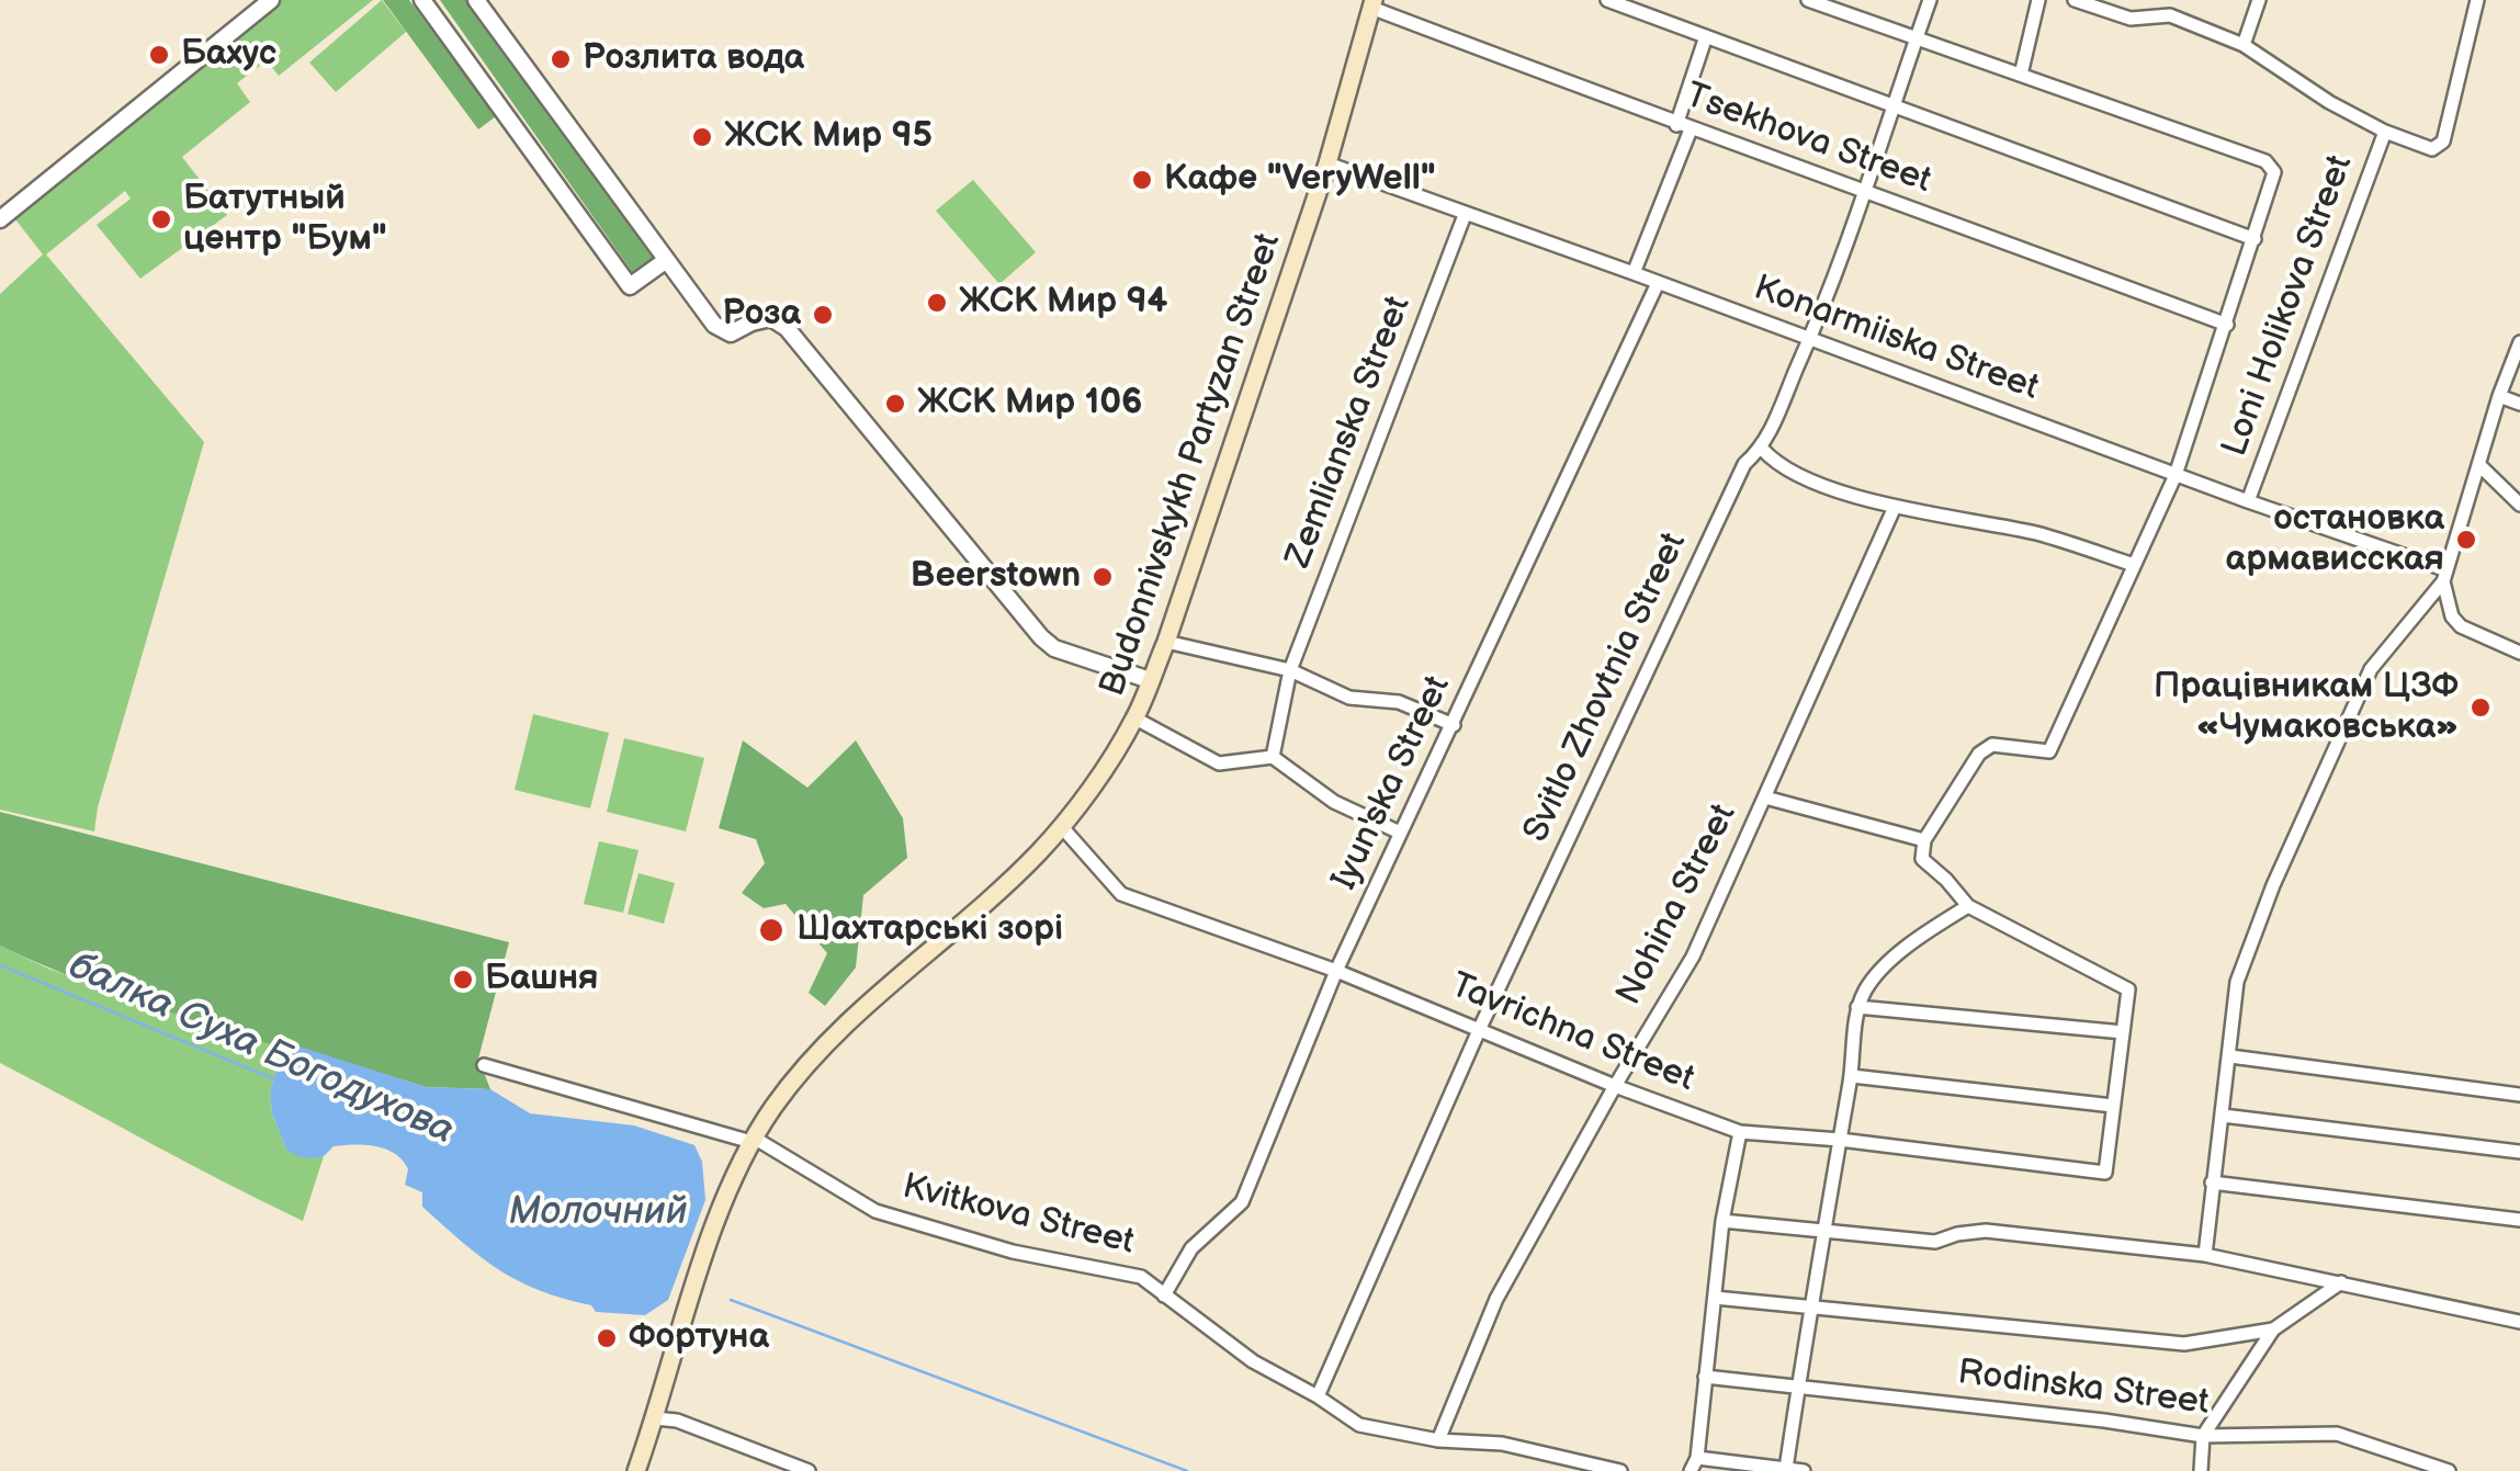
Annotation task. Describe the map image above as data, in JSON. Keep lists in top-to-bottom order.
{
  "streets": {
    "main road": ["Budonnivskykh Partyzan Street"],
    "street": [
      "Tsekhova Street",
      "Loni Holikova Street",
      "Konarmiiska Street",
      "Zemlianska Street",
      "Svitlo Zhovtnia Street",
      "Iyun'ska Street",
      "Nohina Street",
      "Tavrichna Street",
      "Kvitkova Street",
      "Rodinska Street"
    ]
  },
  "crossings": [
    ["Tsekhova Street", "Budonnivskykh Partyzan Street"],
    ["Tsekhova Street", "Svitlo Zhovtnia Street"],
    ["Loni Holikova Street", "Konarmiiska Street"],
    ["Loni Holikova Street", "Svitlo Zhovtnia Street"],
    ["Konarmiiska Street", "Zemlianska Street"],
    ["Konarmiiska Street", "Budonnivskykh Partyzan Street"],
    ["Konarmiiska Street", "Svitlo Zhovtnia Street"],
    ["Konarmiiska Street", "Iyun'ska Street"],
    ["Budonnivskykh Partyzan Street", "Tavrichna Street"],
    ["Budonnivskykh Partyzan Street", "Kvitkova Street"],
    ["Svitlo Zhovtnia Street", "Tavrichna Street"],
    ["Svitlo Zhovtnia Street", "Kvitkova Street"],
    ["Iyun'ska Street", "Tavrichna Street"],
    ["Iyun'ska Street", "Kvitkova Street"],
    ["Nohina Street", "Tavrichna Street"],
    ["Nohina Street", "Kvitkova Street"]
  ],
  "water": ["балка Суха Богодухова", "Молочний"],
  "places": [
    "Бахус",
    "Розлита вода",
    "ЖСК Мир 95",
    "Кафе \"VeryWell\"",
    "Батутный центр \"Бум\"",
    "ЖСК Мир 94",
    "Роза",
    "ЖСК Мир 106",
    "остановка армависская",
    "Beerstown",
    "Працівникам ЦЗФ «Чумаковська»",
    "Шахтарські зорі",
    "Башня",
    "Фортуна"
  ]
}
